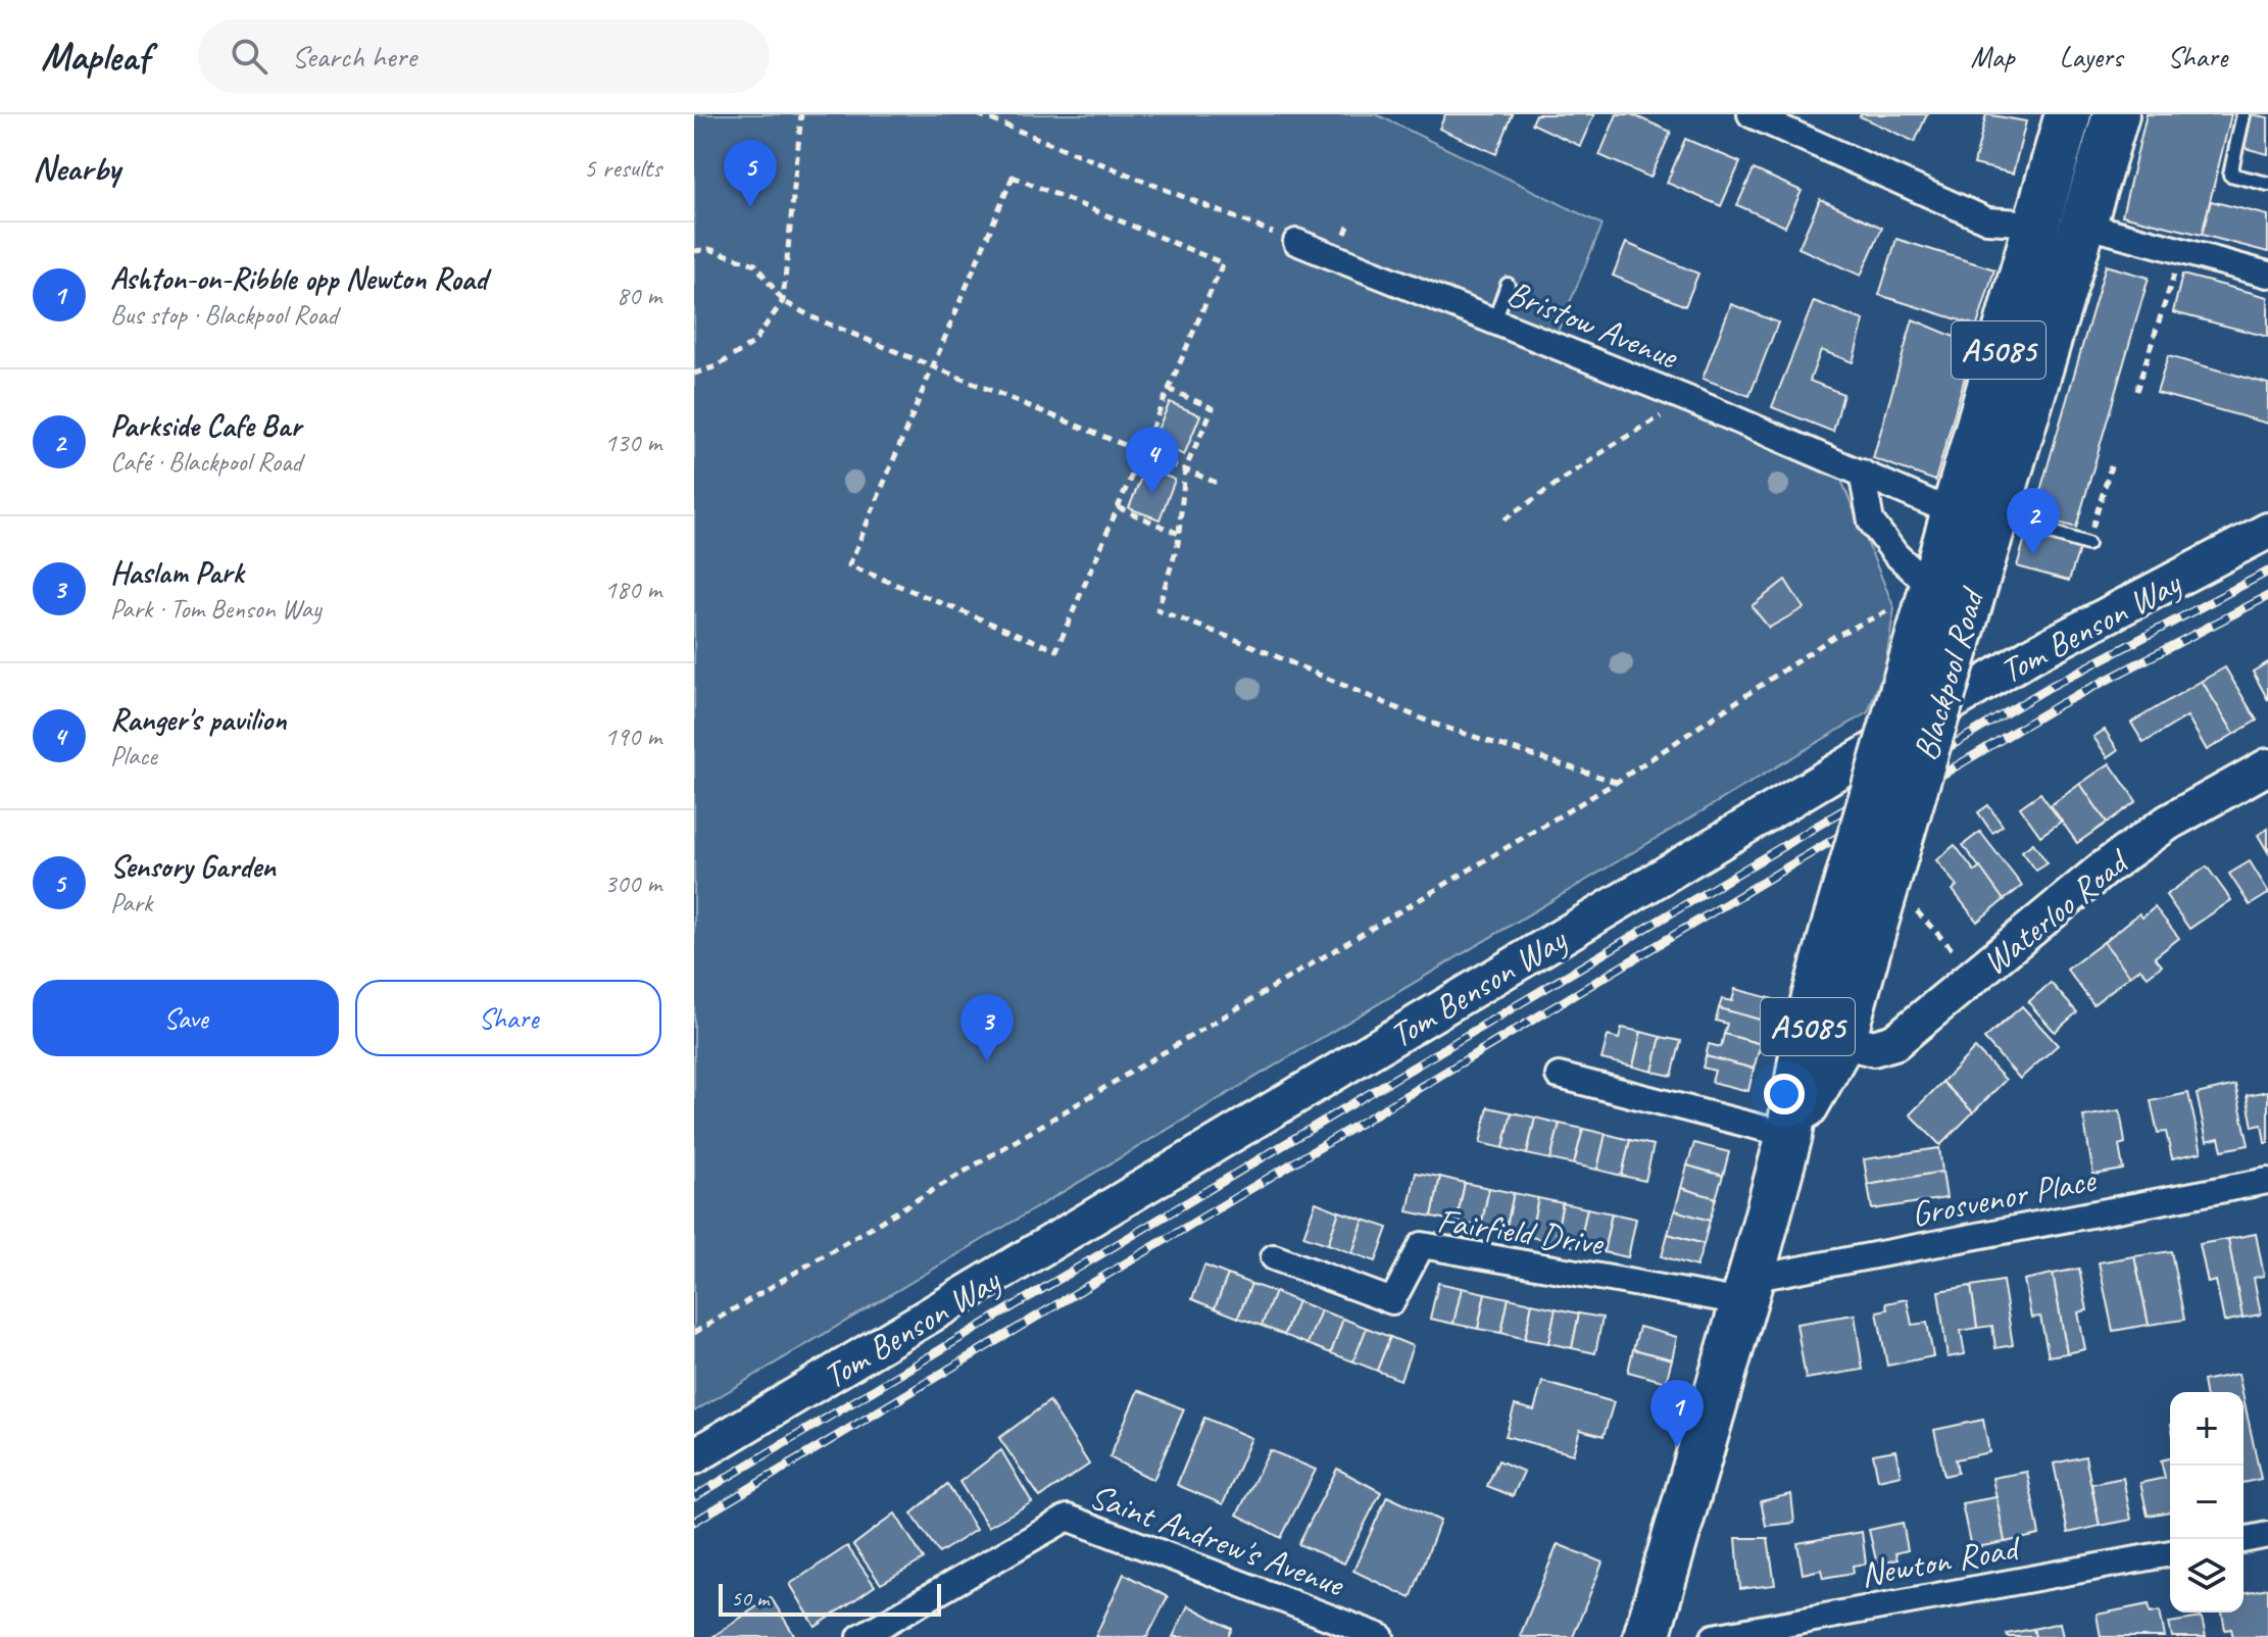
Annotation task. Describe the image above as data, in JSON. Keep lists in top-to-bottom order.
{
  "streets": {
    "highway": ["A5085", "Blackpool Road"],
    "main road": ["Tom Benson Way", "Waterloo Road"],
    "street": [
      "Bristow Avenue",
      "Grosvenor Place",
      "Fairfield Drive",
      "Saint Andrew's Avenue",
      "Newton Road"
    ]
  },
  "crossings": [
    ["Bristow Avenue", "Blackpool Road"],
    ["Blackpool Road", "Waterloo Road"],
    ["Blackpool Road", "Grosvenor Place"],
    ["Blackpool Road", "Fairfield Drive"],
    ["Grosvenor Place", "Fairfield Drive"]
  ],
  "scale_bar": "50 m",
  "page": {
    "header": "Mapleaf",
    "search": "Search here",
    "nav": ["Map", "Layers", "Share"],
    "heading": ["Nearby", "5 results"],
    "pins": [
      "5",
      "4",
      "2",
      "3",
      "1"
    ],
    "list": [
      {
        "mark": "1",
        "name": "Ashton-on-Ribble opp Newton Road",
        "note": "Bus stop · Blackpool Road",
        "value": "80 m"
      },
      {
        "mark": "2",
        "name": "Parkside Cafe Bar",
        "note": "Café · Blackpool Road",
        "value": "130 m"
      },
      {
        "mark": "3",
        "name": "Haslam Park",
        "note": "Park · Tom Benson Way",
        "value": "180 m"
      },
      {
        "mark": "4",
        "name": "Ranger's pavilion",
        "note": "Place",
        "value": "190 m"
      },
      {
        "mark": "5",
        "name": "Sensory Garden",
        "note": "Park",
        "value": "300 m"
      }
    ],
    "buttons": ["Save", "Share"],
    "map_buttons": ["+", "−"],
    "scale": "50 m"
  }
}
